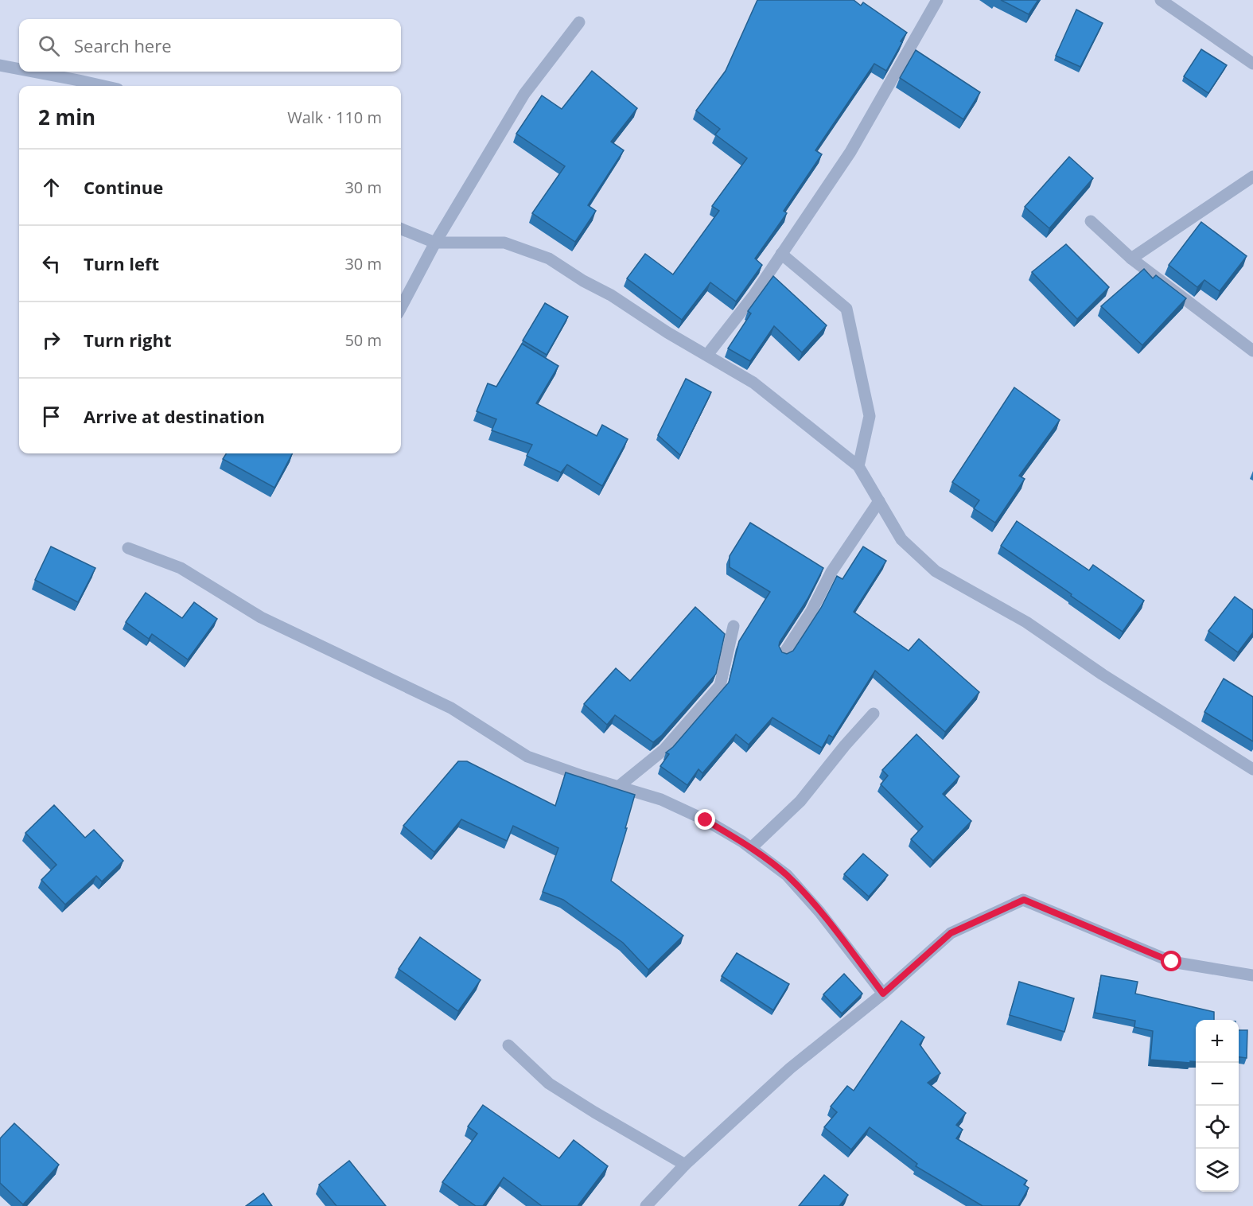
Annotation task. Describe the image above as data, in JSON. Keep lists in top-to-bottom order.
{
  "page": {
    "search": "Search here",
    "heading": ["2 min", "Walk · 110 m"],
    "list": [
      ["Continue", "30 m"],
      ["Turn left", "30 m"],
      ["Turn right", "50 m"],
      "Arrive at destination"
    ],
    "map_buttons": ["+", "−"]
  }
}
